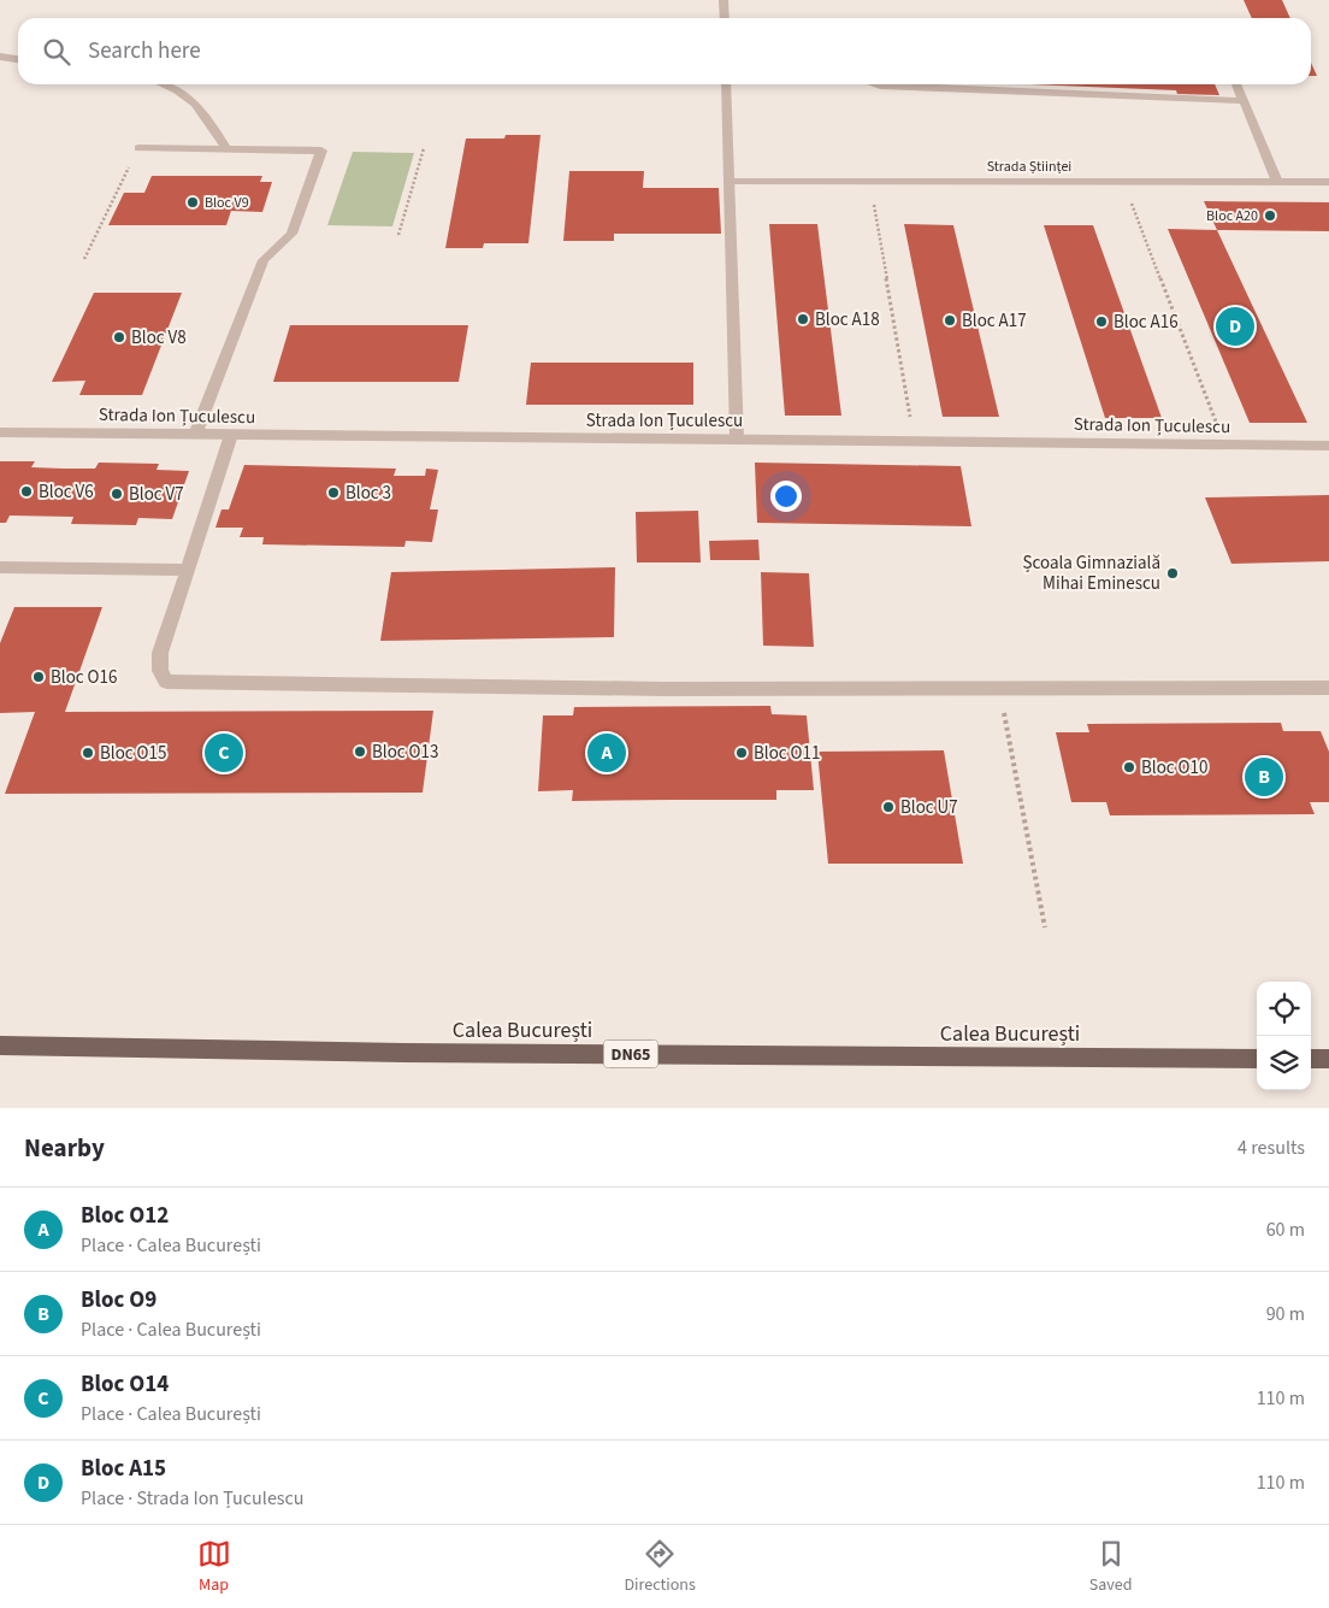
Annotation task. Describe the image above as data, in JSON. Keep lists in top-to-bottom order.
{
  "streets": {
    "main road": ["Calea București", "DN65"],
    "street": ["Strada Științei", "Strada Ion Țuculescu"]
  },
  "places": [
    "Bloc V9",
    "Bloc A20",
    "Bloc A18",
    "Bloc A17",
    "Bloc A16",
    "Bloc V8",
    "Bloc V6",
    "Bloc 3",
    "Bloc V7",
    "Școala Gimnazială Mihai Eminescu",
    "Bloc O16",
    "Bloc O13",
    "Bloc O15",
    "Bloc O11",
    "Bloc O10",
    "Bloc U7"
  ],
  "page": {
    "search": "Search here",
    "pins": [
      "D",
      "A",
      "C",
      "B"
    ],
    "heading": ["Nearby", "4 results"],
    "list": [
      {
        "mark": "A",
        "name": "Bloc O12",
        "note": "Place · Calea București",
        "value": "60 m"
      },
      {
        "mark": "B",
        "name": "Bloc O9",
        "note": "Place · Calea București",
        "value": "90 m"
      },
      {
        "mark": "C",
        "name": "Bloc O14",
        "note": "Place · Calea București",
        "value": "110 m"
      },
      {
        "mark": "D",
        "name": "Bloc A15",
        "note": "Place · Strada Ion Țuculescu",
        "value": "110 m"
      }
    ],
    "nav": ["Map", "Directions", "Saved"]
  }
}
